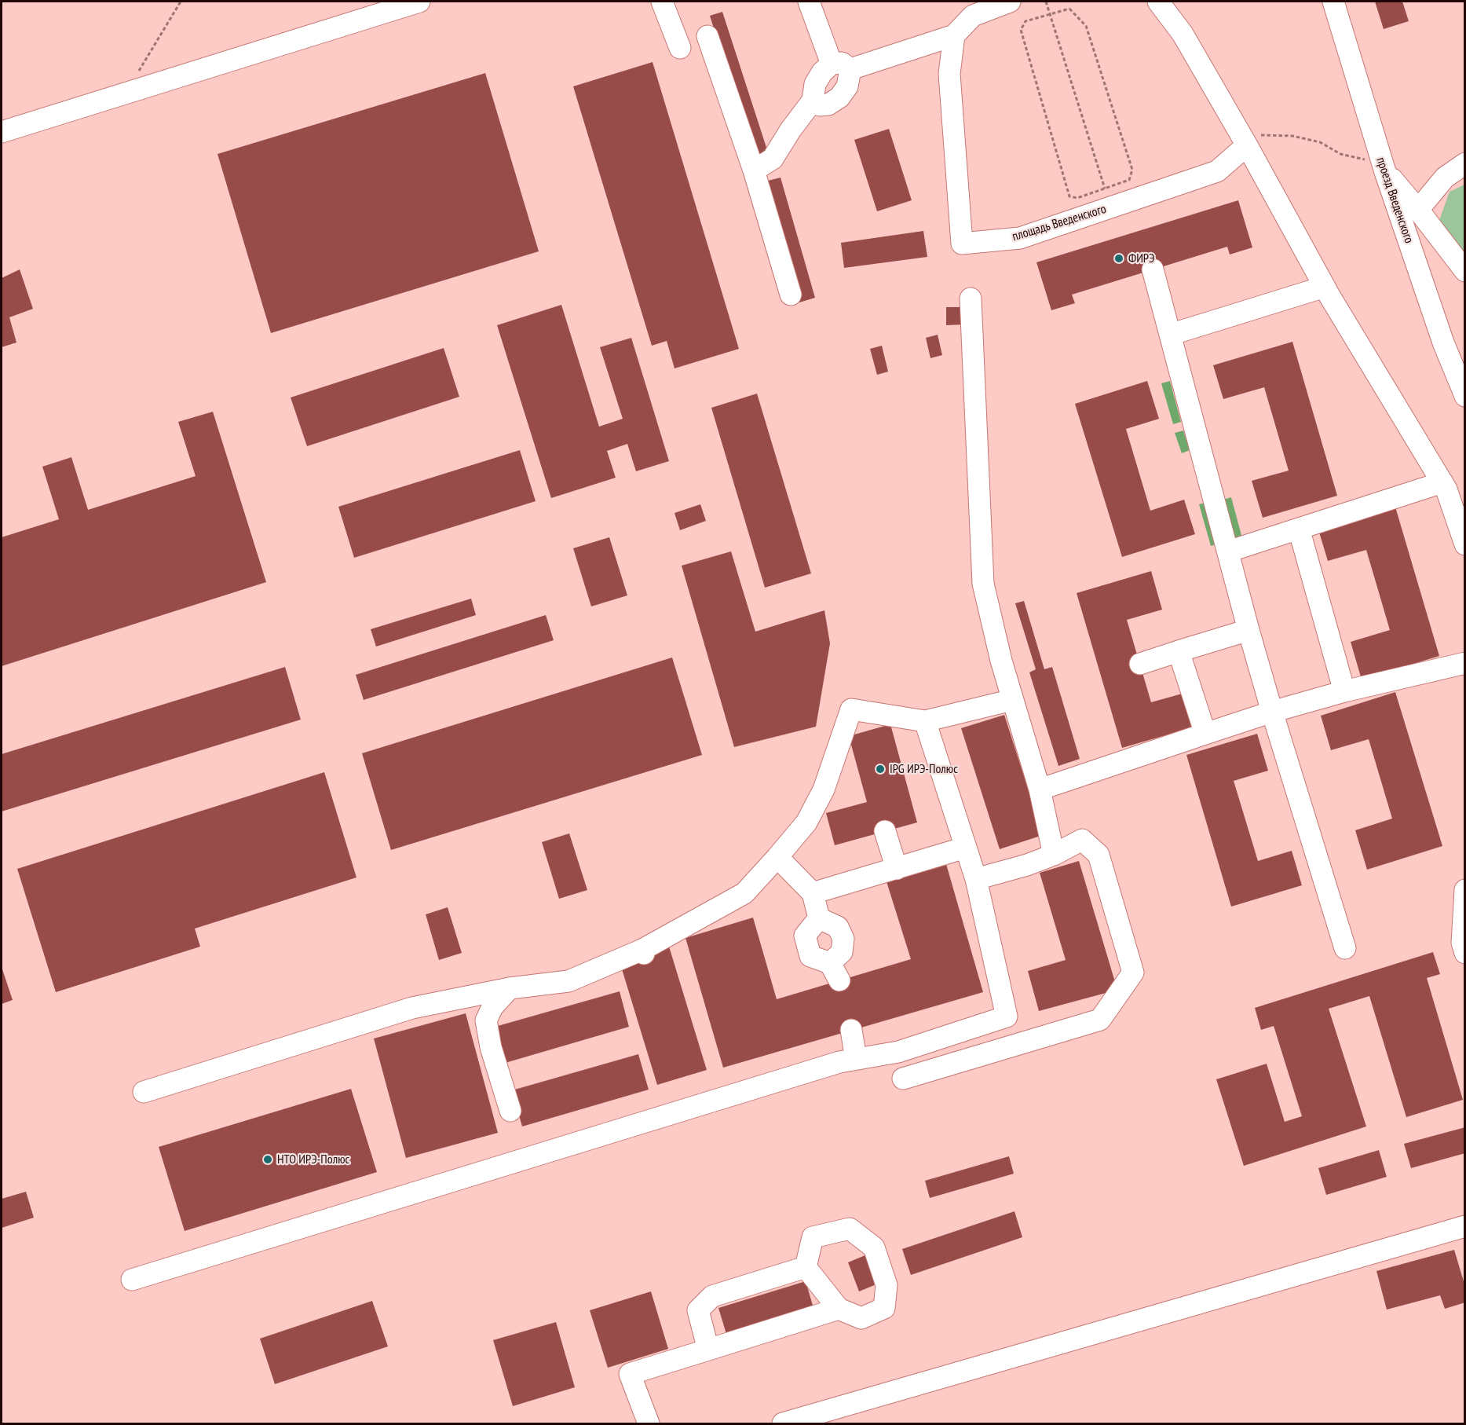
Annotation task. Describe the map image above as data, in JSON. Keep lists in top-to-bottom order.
{
  "streets": {
    "street": ["проезд Введенского", "площадь Введенского"]
  },
  "places": ["ФИРЭ", "IPG ИРЭ-Полюс", "НТО ИРЭ-Полюс"]
}
